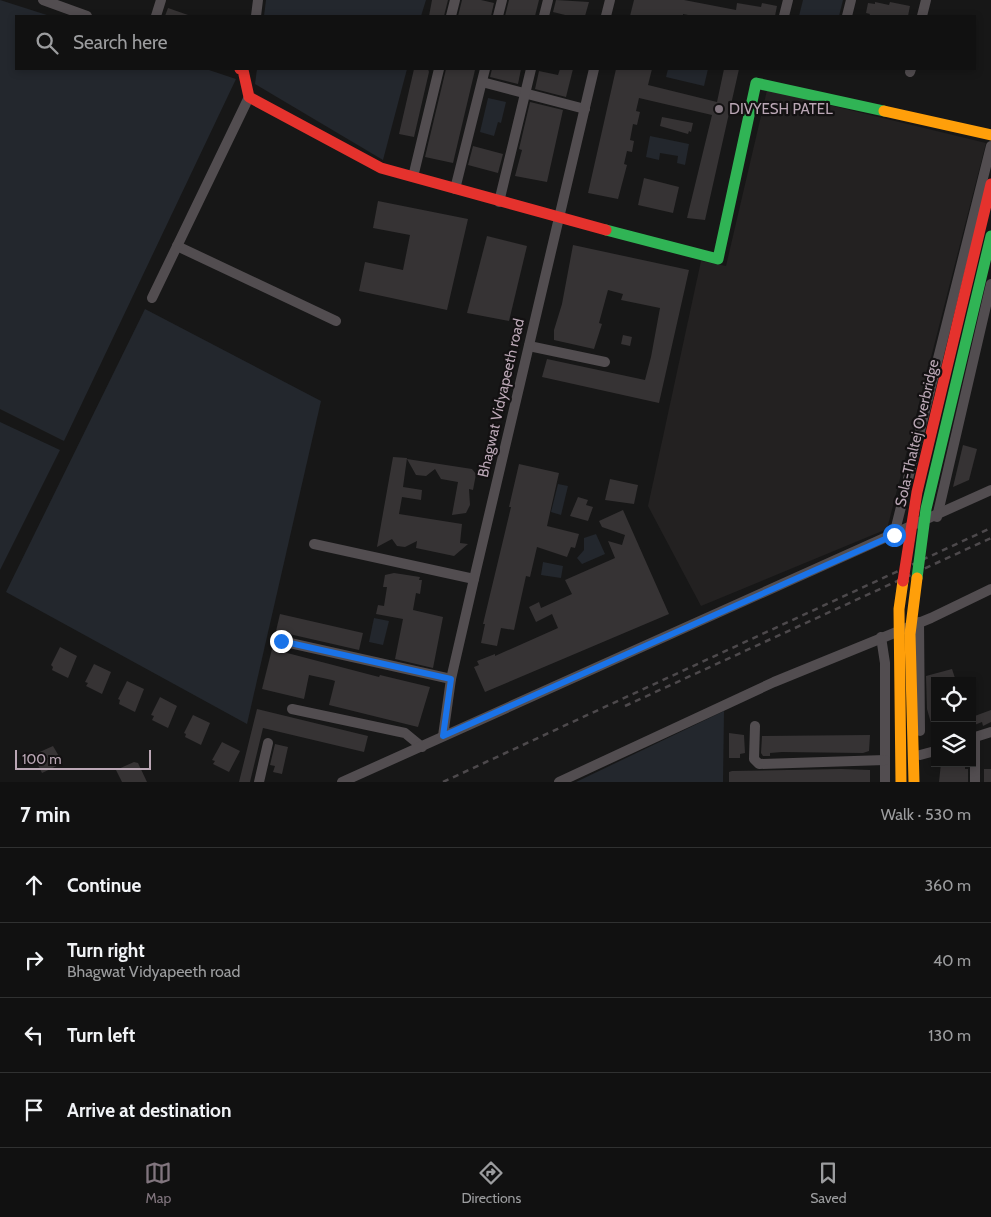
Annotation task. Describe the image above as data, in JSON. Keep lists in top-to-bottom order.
{
  "streets": {
    "street": ["Bhagwat Vidyapeeth road", "Sola-Thaltej Overbridge"]
  },
  "places": ["DIVYESH PATEL"],
  "scale_bar": "100 m",
  "page": {
    "search": "Search here",
    "scale": "100 m",
    "heading": ["7 min", "Walk · 530 m"],
    "list": [
      ["Continue", "360 m"],
      ["Turn right", "Bhagwat Vidyapeeth road", "40 m"],
      ["Turn left", "130 m"],
      "Arrive at destination"
    ],
    "nav": ["Map", "Directions", "Saved"]
  }
}
